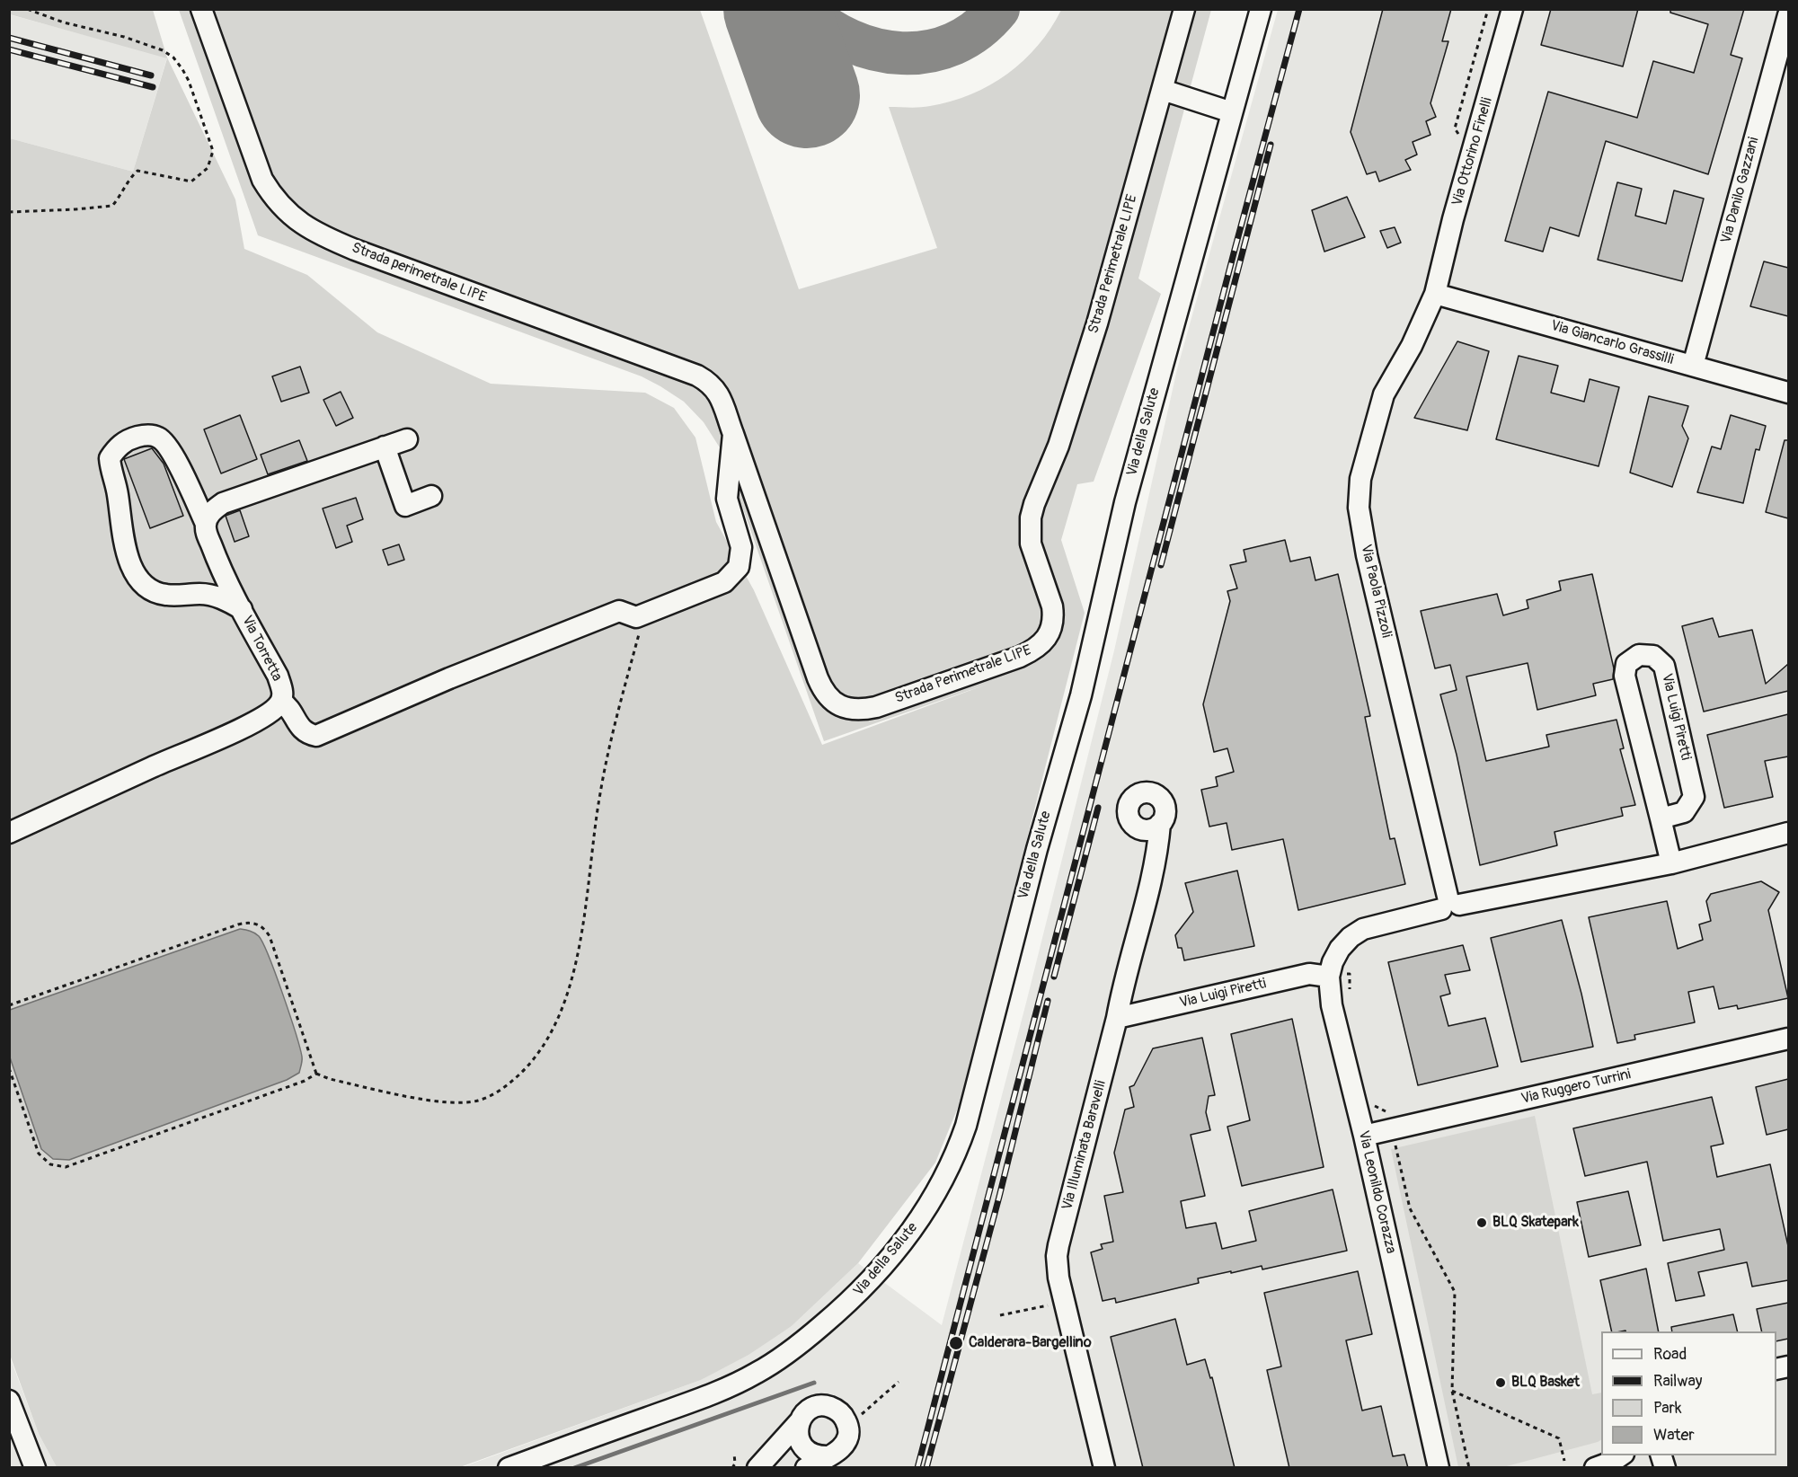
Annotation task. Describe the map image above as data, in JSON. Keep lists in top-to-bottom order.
{
  "streets": {
    "street": [
      "Via Ottorino Finelli",
      "Via Danilo Gazzani",
      "Strada Perimetrale LIPE",
      "Strada perimetrale LIPE",
      "Via Giancarlo Grassilli",
      "Via della Salute",
      "Via Paola Pizzoli",
      "Via Torretta",
      "Via Luigi Piretti",
      "Via Ruggero Turrini",
      "Via Illuminata Baravelli",
      "Via Leonildo Corazza"
    ]
  },
  "crossings": [
    ["Via Ottorino Finelli", "Via Giancarlo Grassilli"],
    ["Via Ottorino Finelli", "Via Paola Pizzoli"],
    ["Via Danilo Gazzani", "Via Giancarlo Grassilli"],
    ["Strada Perimetrale LIPE", "Strada perimetrale LIPE"],
    ["Via Giancarlo Grassilli", "Via Paola Pizzoli"],
    ["Via Luigi Piretti", "Via Illuminata Baravelli"],
    ["Via Luigi Piretti", "Via Leonildo Corazza"],
    ["Via Ruggero Turrini", "Via Leonildo Corazza"]
  ],
  "places": ["BLQ Skatepark", "Calderara-Bargellino", "BLQ Basket"],
  "legend": [
    "Road",
    "Railway",
    "Park",
    "Water"
  ]
}
